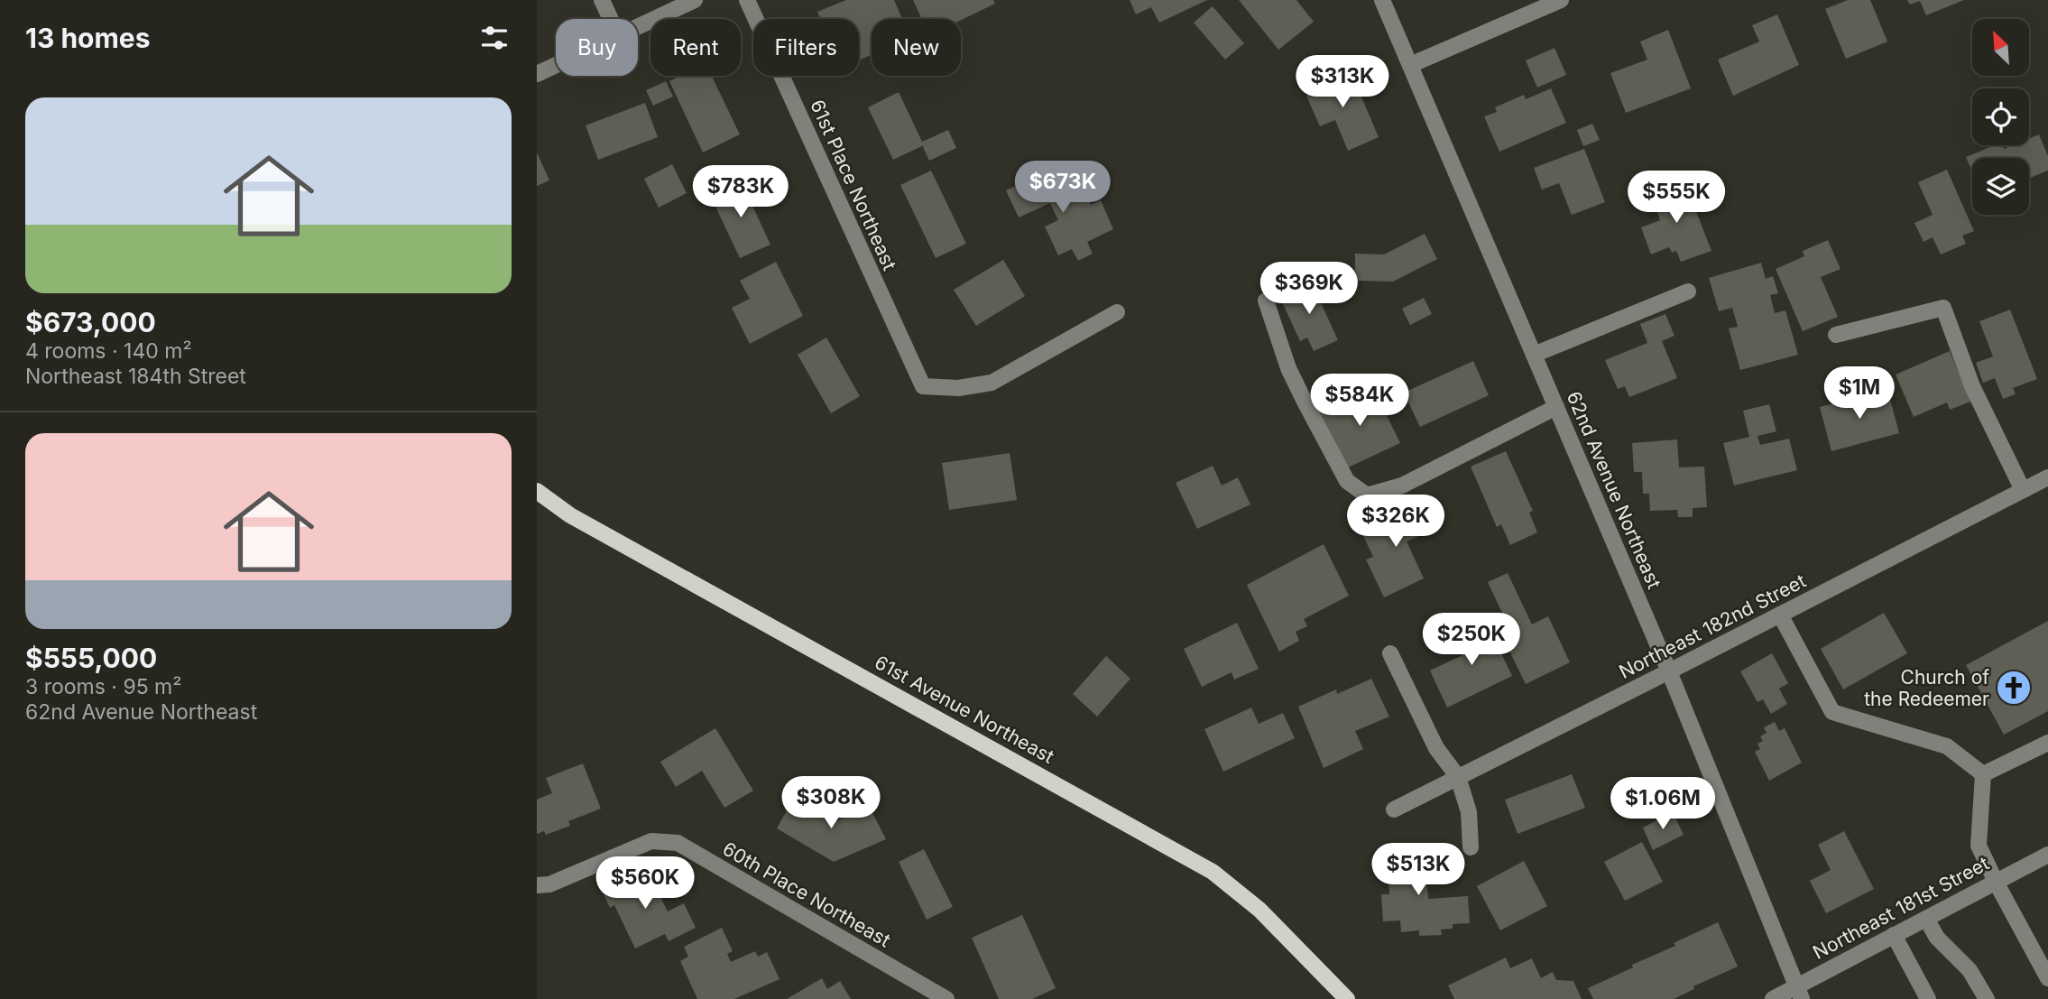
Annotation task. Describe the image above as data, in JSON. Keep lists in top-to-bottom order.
{
  "streets": {
    "main road": ["61st Avenue Northeast"],
    "street": [
      "61st Place Northeast",
      "62nd Avenue Northeast",
      "Northeast 182nd Street",
      "60th Place Northeast",
      "Northeast 181st Street"
    ]
  },
  "crossings": [
    ["62nd Avenue Northeast", "Northeast 182nd Street"],
    ["62nd Avenue Northeast", "Northeast 181st Street"]
  ],
  "places": {
    "church": ["Church of the Redeemer"]
  },
  "north": "top left",
  "page": {
    "heading": "13 homes",
    "chip": [
      "Buy",
      "Rent",
      "Filters",
      "New"
    ],
    "price": [
      "$313K",
      "$673K",
      "$783K",
      "$555K",
      "$369K",
      "$1M",
      "$584K",
      "$326K",
      "$250K",
      "$308K",
      "$1.06M",
      "$513K",
      "$560K"
    ],
    "list": [
      {
        "name": "$673,000",
        "note": "4 rooms · 140 m² · Northeast 184th Street"
      },
      {
        "name": "$555,000",
        "note": "3 rooms · 95 m² · 62nd Avenue Northeast"
      }
    ]
  }
}
